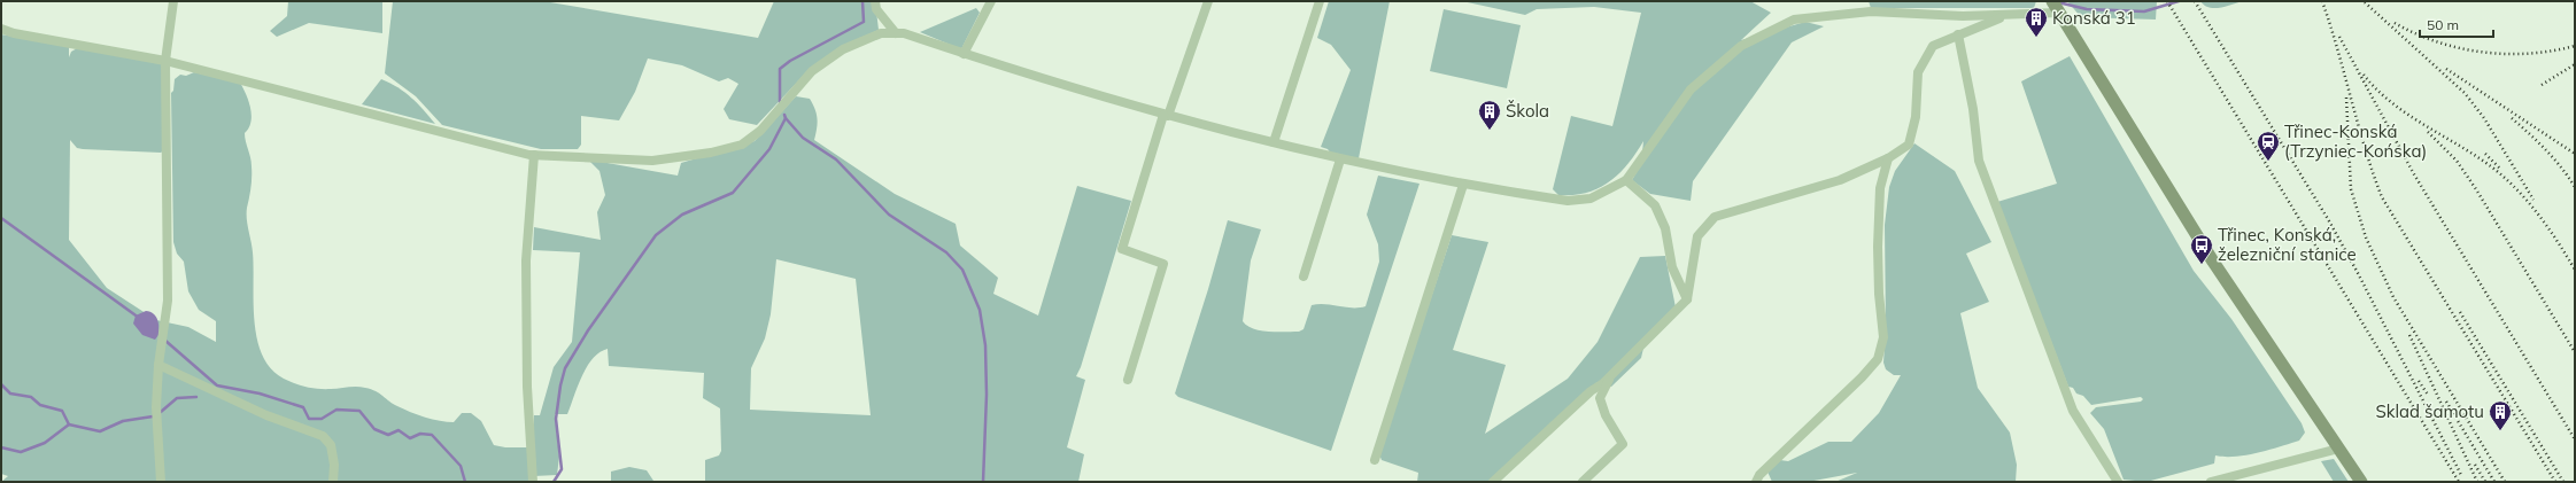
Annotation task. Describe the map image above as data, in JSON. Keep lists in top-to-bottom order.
{
  "places": {
    "building": ["Konská 31", "Škola", "Sklad šamotu"],
    "station": ["Třinec-Konská (Trzyniec-Końska)"],
    "bus stop": ["Třinec, Konská, železniční stanice"]
  },
  "scale_bar": "50 m"
}
